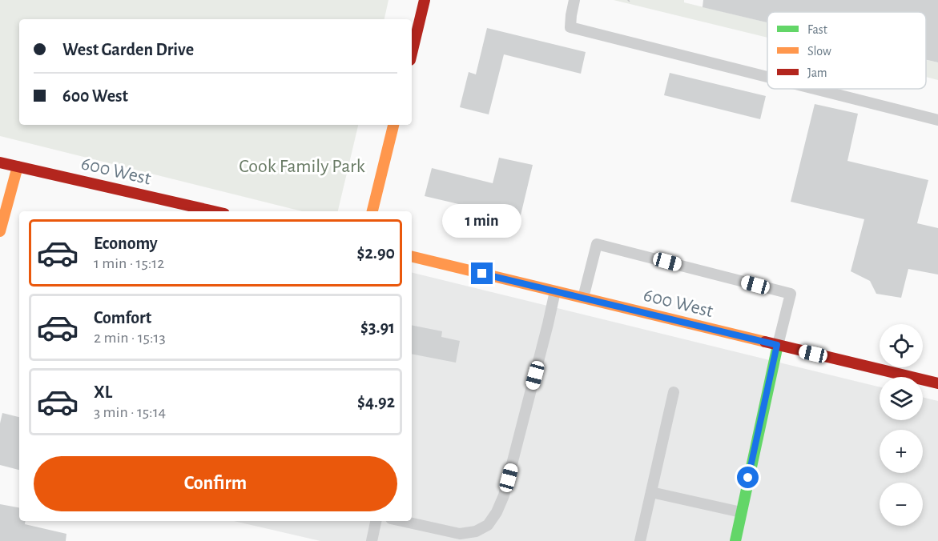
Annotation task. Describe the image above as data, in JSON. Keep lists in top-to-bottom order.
{
  "streets": {
    "street": ["600 West"]
  },
  "parks": ["Cook Family Park"],
  "legend": ["Fast", "Slow", "Jam"],
  "page": {
    "banner": ["West Garden Drive", "600 West"],
    "bubble": "1 min",
    "list": [
      {
        "name": "Economy",
        "note": "1 min · 15:12",
        "value": "$2.90"
      },
      {
        "name": "Comfort",
        "note": "2 min · 15:13",
        "value": "$3.91"
      },
      {
        "name": "XL",
        "note": "3 min · 15:14",
        "value": "$4.92"
      }
    ],
    "map_buttons": ["+", "−"],
    "buttons": "Confirm"
  }
}
